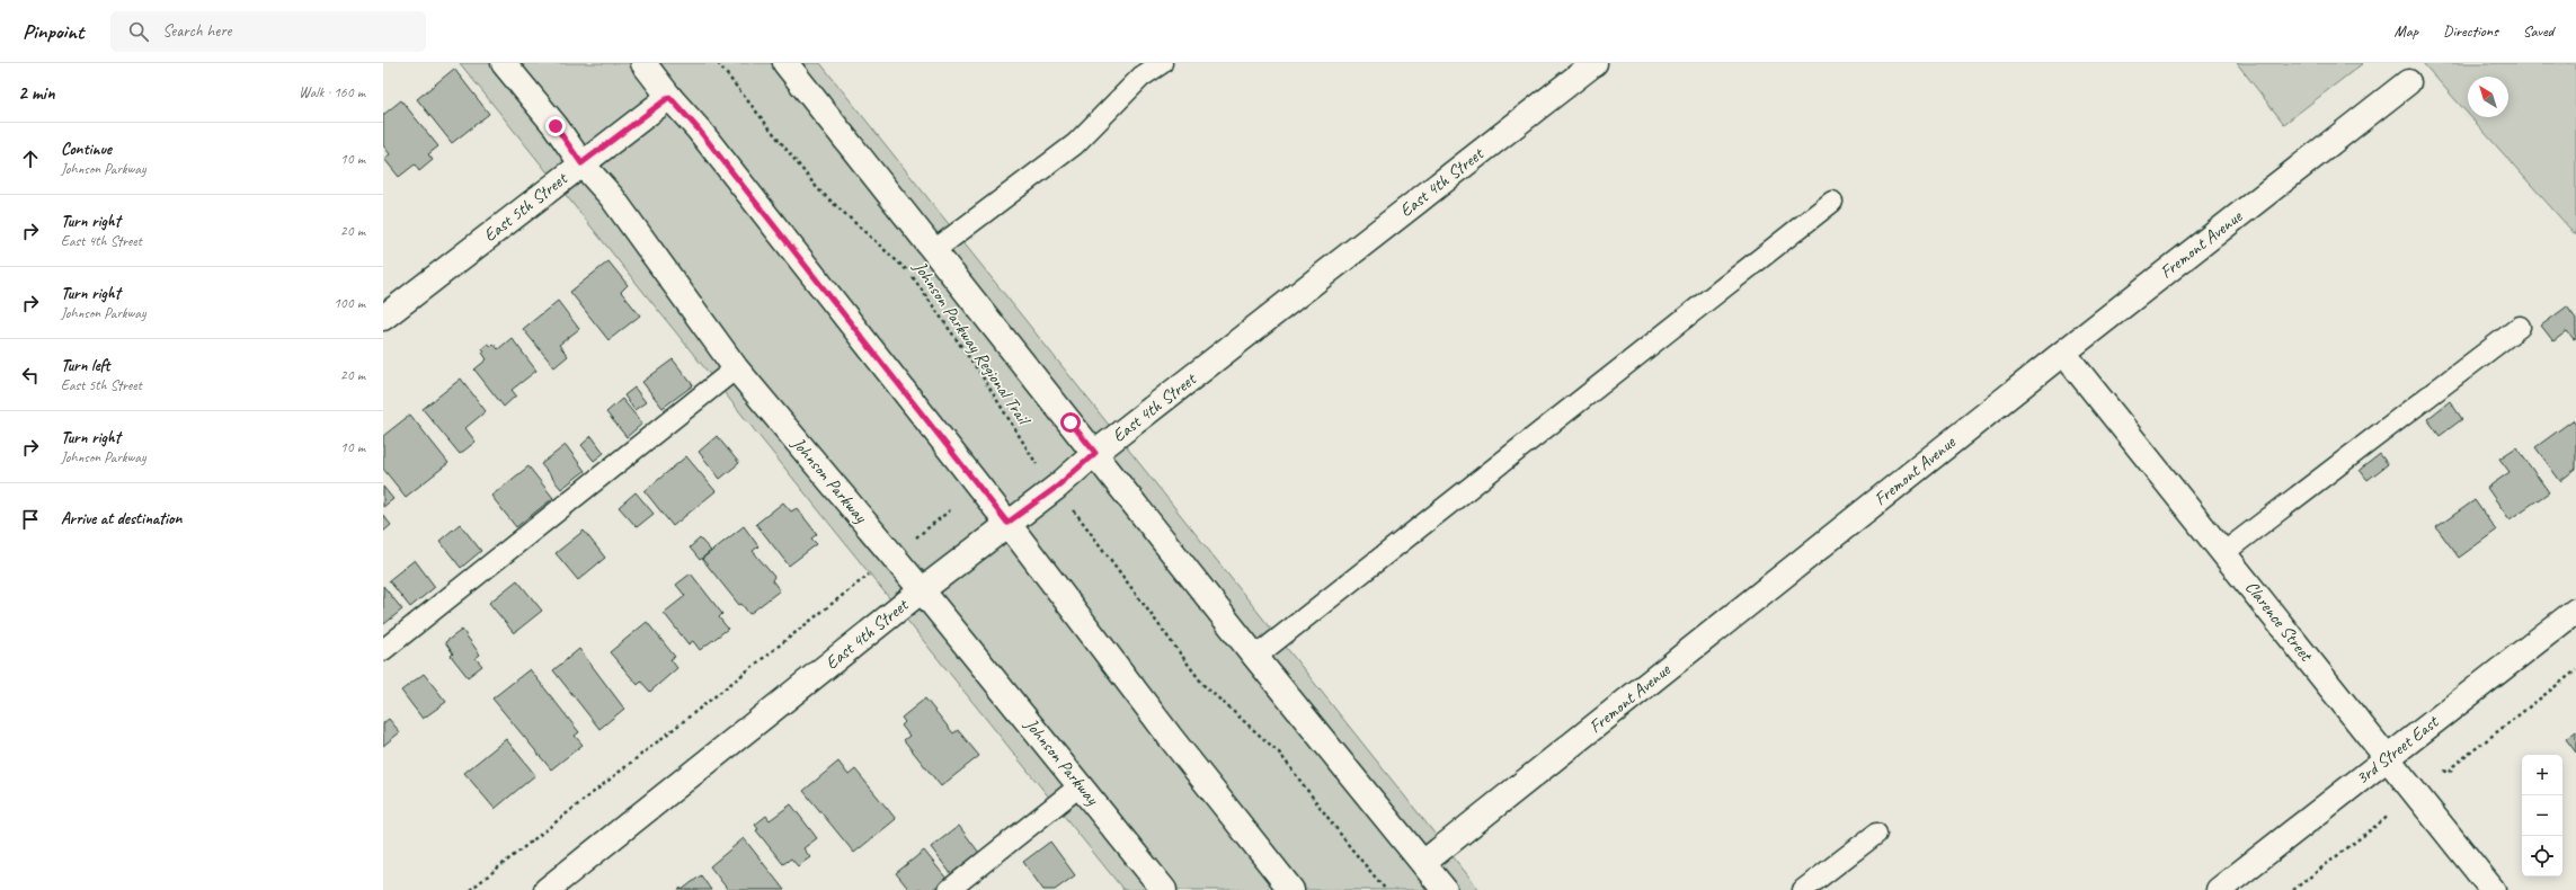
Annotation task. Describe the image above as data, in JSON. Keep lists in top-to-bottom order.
{
  "streets": {
    "street": [
      "East 4th Street",
      "East 5th Street",
      "Fremont Avenue",
      "Johnson Parkway",
      "Clarence Street",
      "3rd Street East"
    ],
    "path": ["Johnson Parkway Regional Trail"]
  },
  "crossings": [
    ["East 4th Street", "Johnson Parkway"],
    ["East 5th Street", "Johnson Parkway"],
    ["Fremont Avenue", "Clarence Street"],
    ["Clarence Street", "3rd Street East"]
  ],
  "north": "top left",
  "page": {
    "header": "Pinpoint",
    "search": "Search here",
    "nav": ["Map", "Directions", "Saved"],
    "heading": ["2 min", "Walk · 160 m"],
    "list": [
      ["Continue", "Johnson Parkway", "10 m"],
      ["Turn right", "East 4th Street", "20 m"],
      ["Turn right", "Johnson Parkway", "100 m"],
      ["Turn left", "East 5th Street", "20 m"],
      ["Turn right", "Johnson Parkway", "10 m"],
      "Arrive at destination"
    ],
    "map_buttons": ["+", "−"]
  }
}
